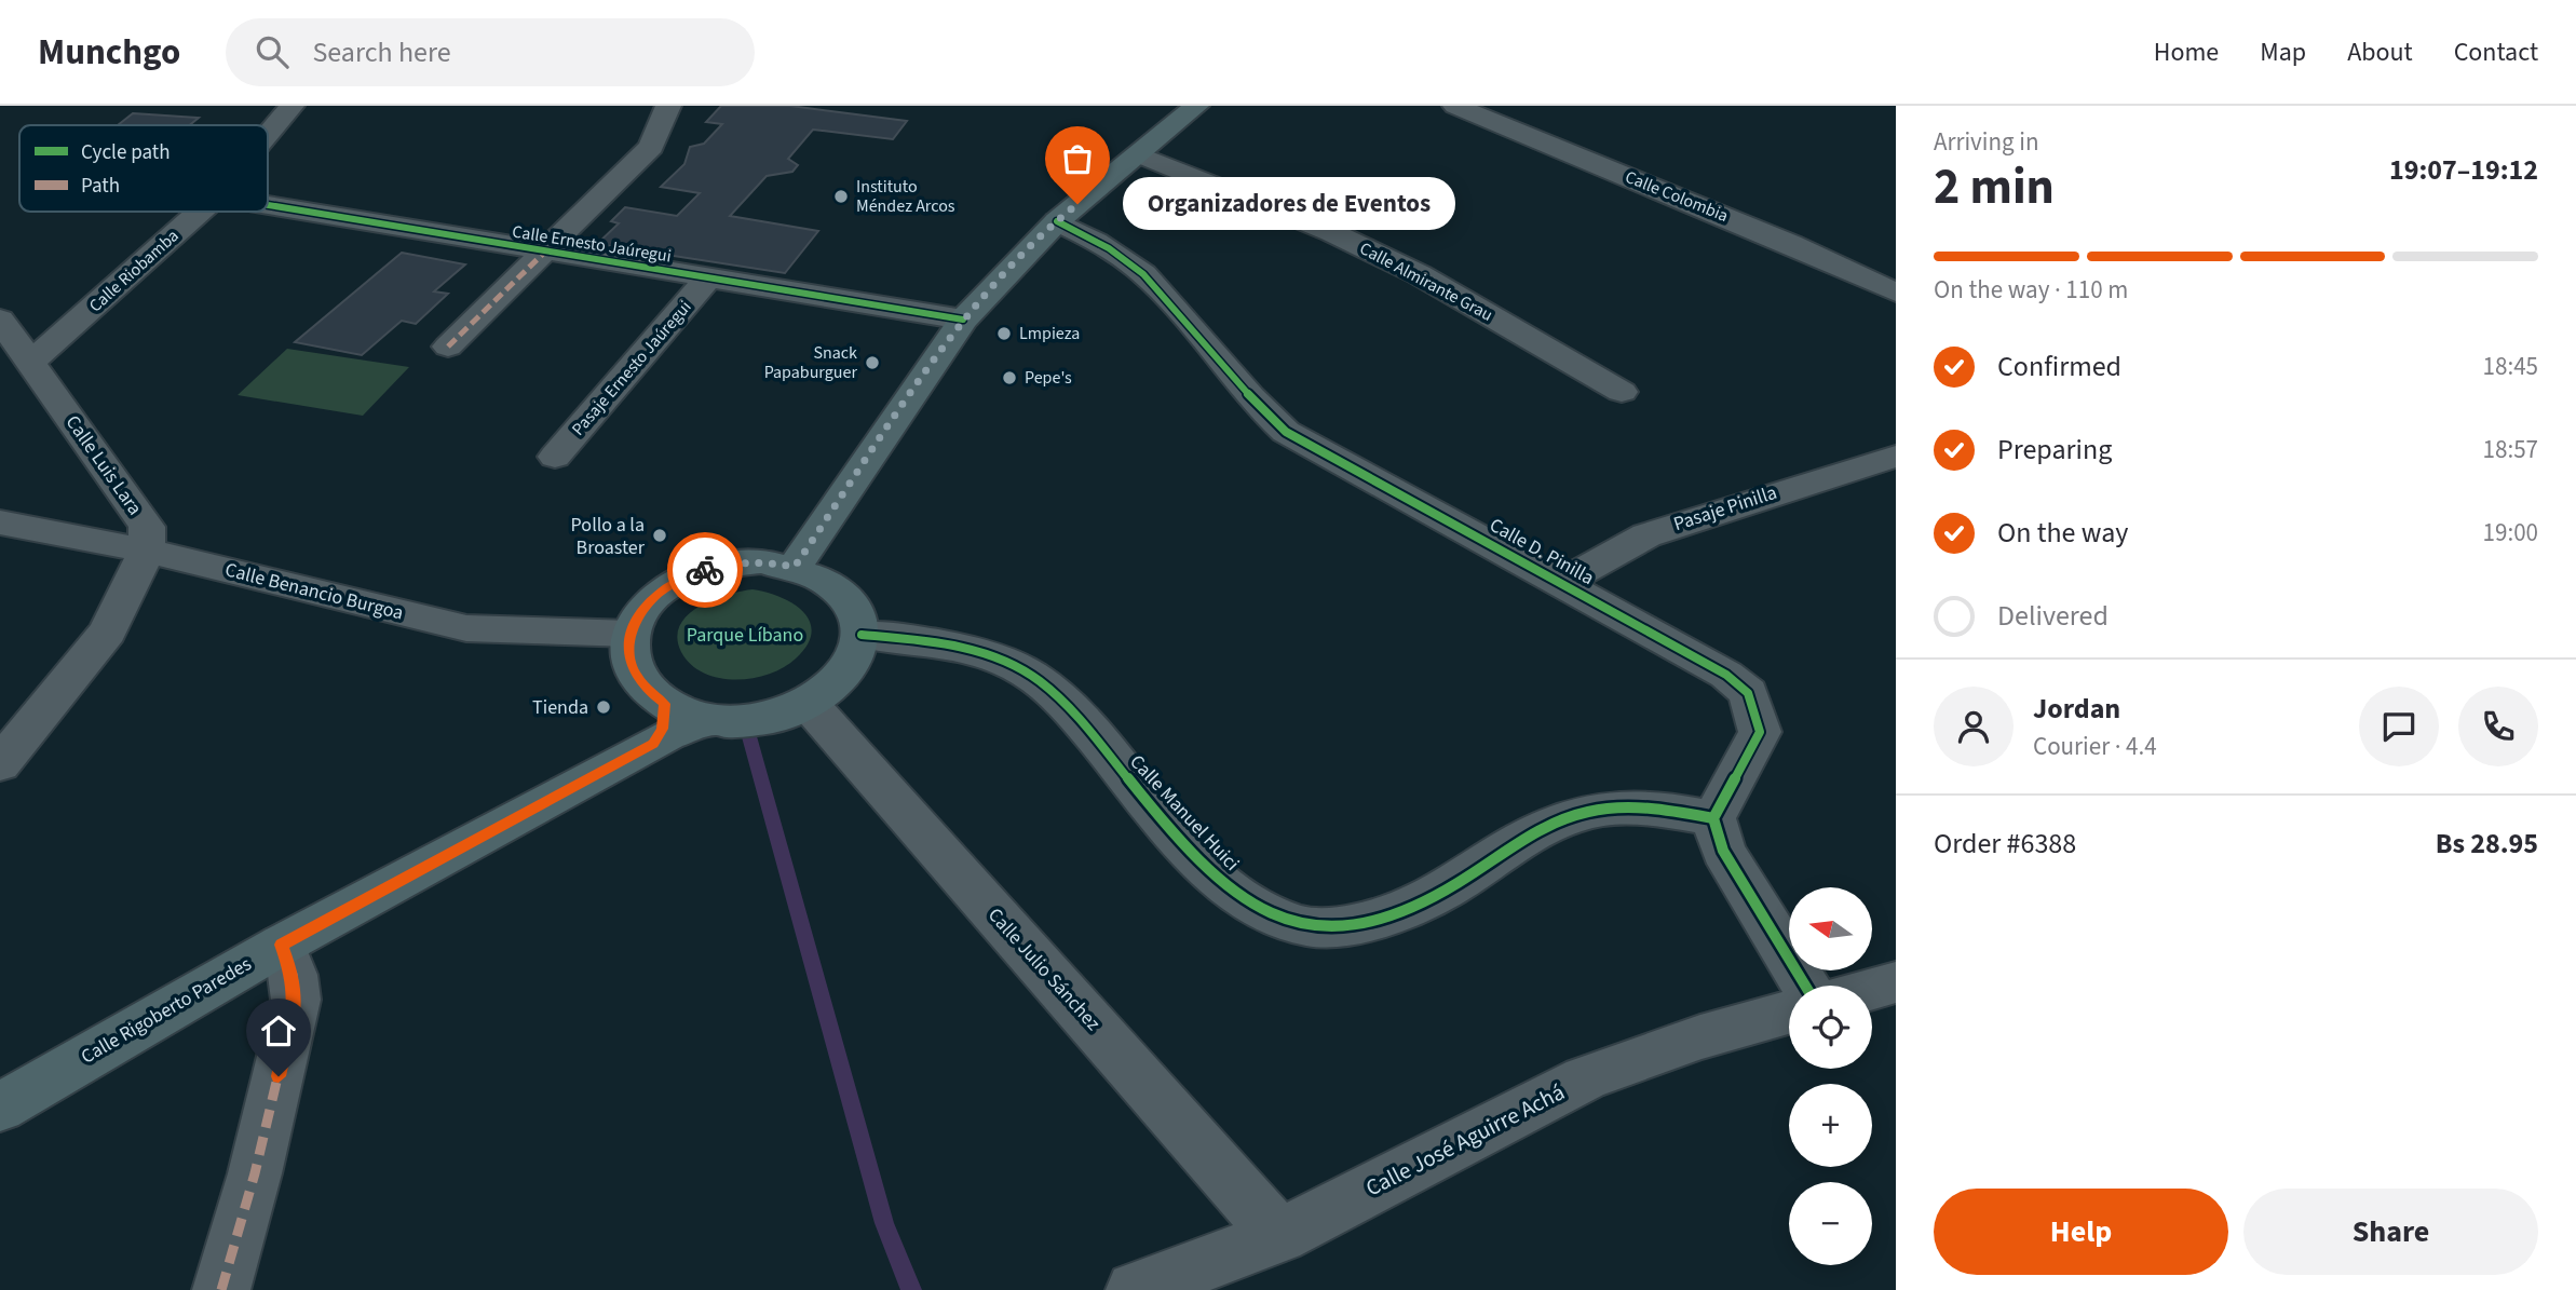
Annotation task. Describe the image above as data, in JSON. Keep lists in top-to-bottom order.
{
  "streets": {
    "main road": ["Calle Rigoberto Paredes"],
    "street": [
      "Calle Colombia",
      "Calle Ernesto Jaúregui",
      "Calle Riobamba",
      "Calle Almirante Grau",
      "Pasaje Ernesto Jaúregui",
      "Calle Luis Lara",
      "Pasaje Pinilla",
      "Calle D. Pinilla",
      "Calle Benancio Burgoa",
      "Calle Manuel Huici",
      "Calle Julio Sánchez",
      "Calle José Aguirre Achá"
    ]
  },
  "crossings": [
    ["Calle Ernesto Jaúregui", "Pasaje Ernesto Jaúregui"],
    ["Calle Riobamba", "Calle Luis Lara"],
    ["Calle Luis Lara", "Calle Benancio Burgoa"],
    ["Pasaje Pinilla", "Calle D. Pinilla"],
    ["Calle D. Pinilla", "Calle Manuel Huici"],
    ["Calle Benancio Burgoa", "Calle Manuel Huici"],
    ["Calle Benancio Burgoa", "Calle Julio Sánchez"],
    ["Calle Benancio Burgoa", "Calle Rigoberto Paredes"],
    ["Calle Manuel Huici", "Calle Julio Sánchez"],
    ["Calle Manuel Huici", "Calle Rigoberto Paredes"],
    ["Calle Julio Sánchez", "Calle Rigoberto Paredes"],
    ["Calle Julio Sánchez", "Calle José Aguirre Achá"]
  ],
  "parks": ["Parque Líbano"],
  "places": [
    "Instituto Méndez Arcos",
    "Organizadores de Eventos",
    "Lmpieza",
    "Snack Papaburguer",
    "Pepe's",
    "Pollo a la Broaster",
    "Tienda"
  ],
  "legend": ["Cycle path", "Path"],
  "north": "left",
  "page": {
    "header": "Munchgo",
    "search": "Search here",
    "nav": [
      "Home",
      "Map",
      "About",
      "Contact"
    ],
    "heading": ["2 min", "Arriving in", "19:07–19:12"],
    "panel": [
      "Jordan",
      "Courier · 4.4",
      "Order #6388",
      "Bs 28.95"
    ],
    "bubble": "Organizadores de Eventos",
    "bar": "On the way · 110 m",
    "list": [
      ["Confirmed", "18:45"],
      ["Preparing", "18:57"],
      ["On the way", "19:00"],
      "Delivered"
    ],
    "map_buttons": ["+", "−"],
    "buttons": ["Help", "Share"]
  }
}
